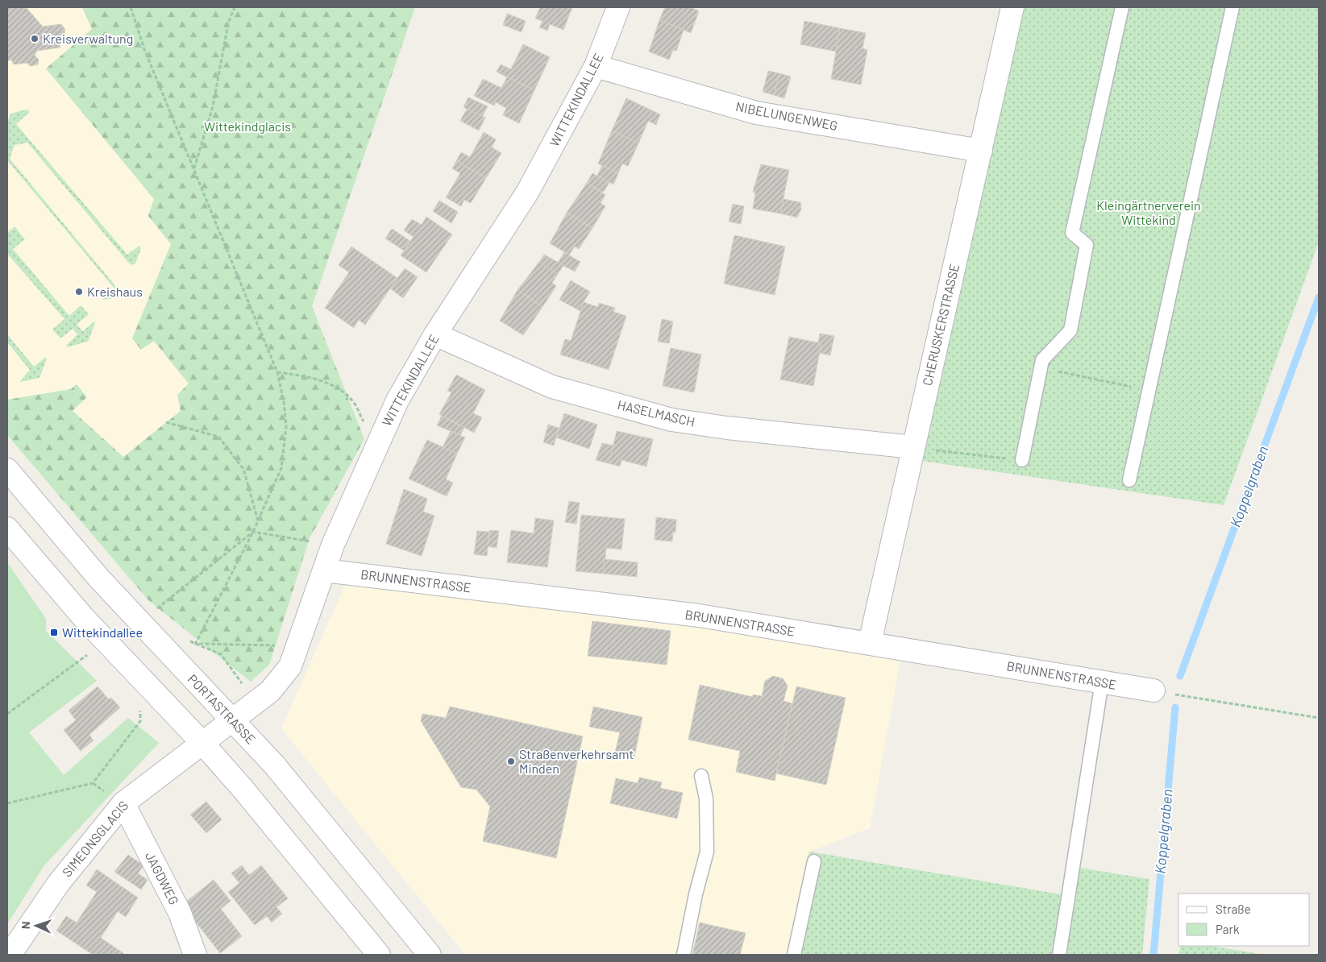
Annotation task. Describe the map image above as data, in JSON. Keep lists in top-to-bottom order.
{
  "streets": {
    "street": [
      "WITTEKINDALLEE",
      "NIBELUNGENWEG",
      "CHERUSKERSTRASSE",
      "HASELMASCH",
      "BRUNNENSTRASSE",
      "PORTASTRASSE",
      "SIMEONSGLACIS",
      "JAGDWEG"
    ]
  },
  "crossings": [
    ["WITTEKINDALLEE", "NIBELUNGENWEG"],
    ["WITTEKINDALLEE", "HASELMASCH"],
    ["WITTEKINDALLEE", "BRUNNENSTRASSE"],
    ["WITTEKINDALLEE", "PORTASTRASSE"],
    ["WITTEKINDALLEE", "SIMEONSGLACIS"],
    ["NIBELUNGENWEG", "CHERUSKERSTRASSE"],
    ["CHERUSKERSTRASSE", "HASELMASCH"],
    ["CHERUSKERSTRASSE", "BRUNNENSTRASSE"],
    ["SIMEONSGLACIS", "JAGDWEG"]
  ],
  "water": ["Koppelgraben"],
  "parks": ["Wittekindglacis", "Kleingärtnerverein Wittekind"],
  "places": {
    "other": ["Kreisverwaltung", "Kreishaus", "Straßenverkehrsamt Minden"],
    "transit": ["Wittekindallee"]
  },
  "legend": ["Straße", "Park"],
  "north": "left"
}
